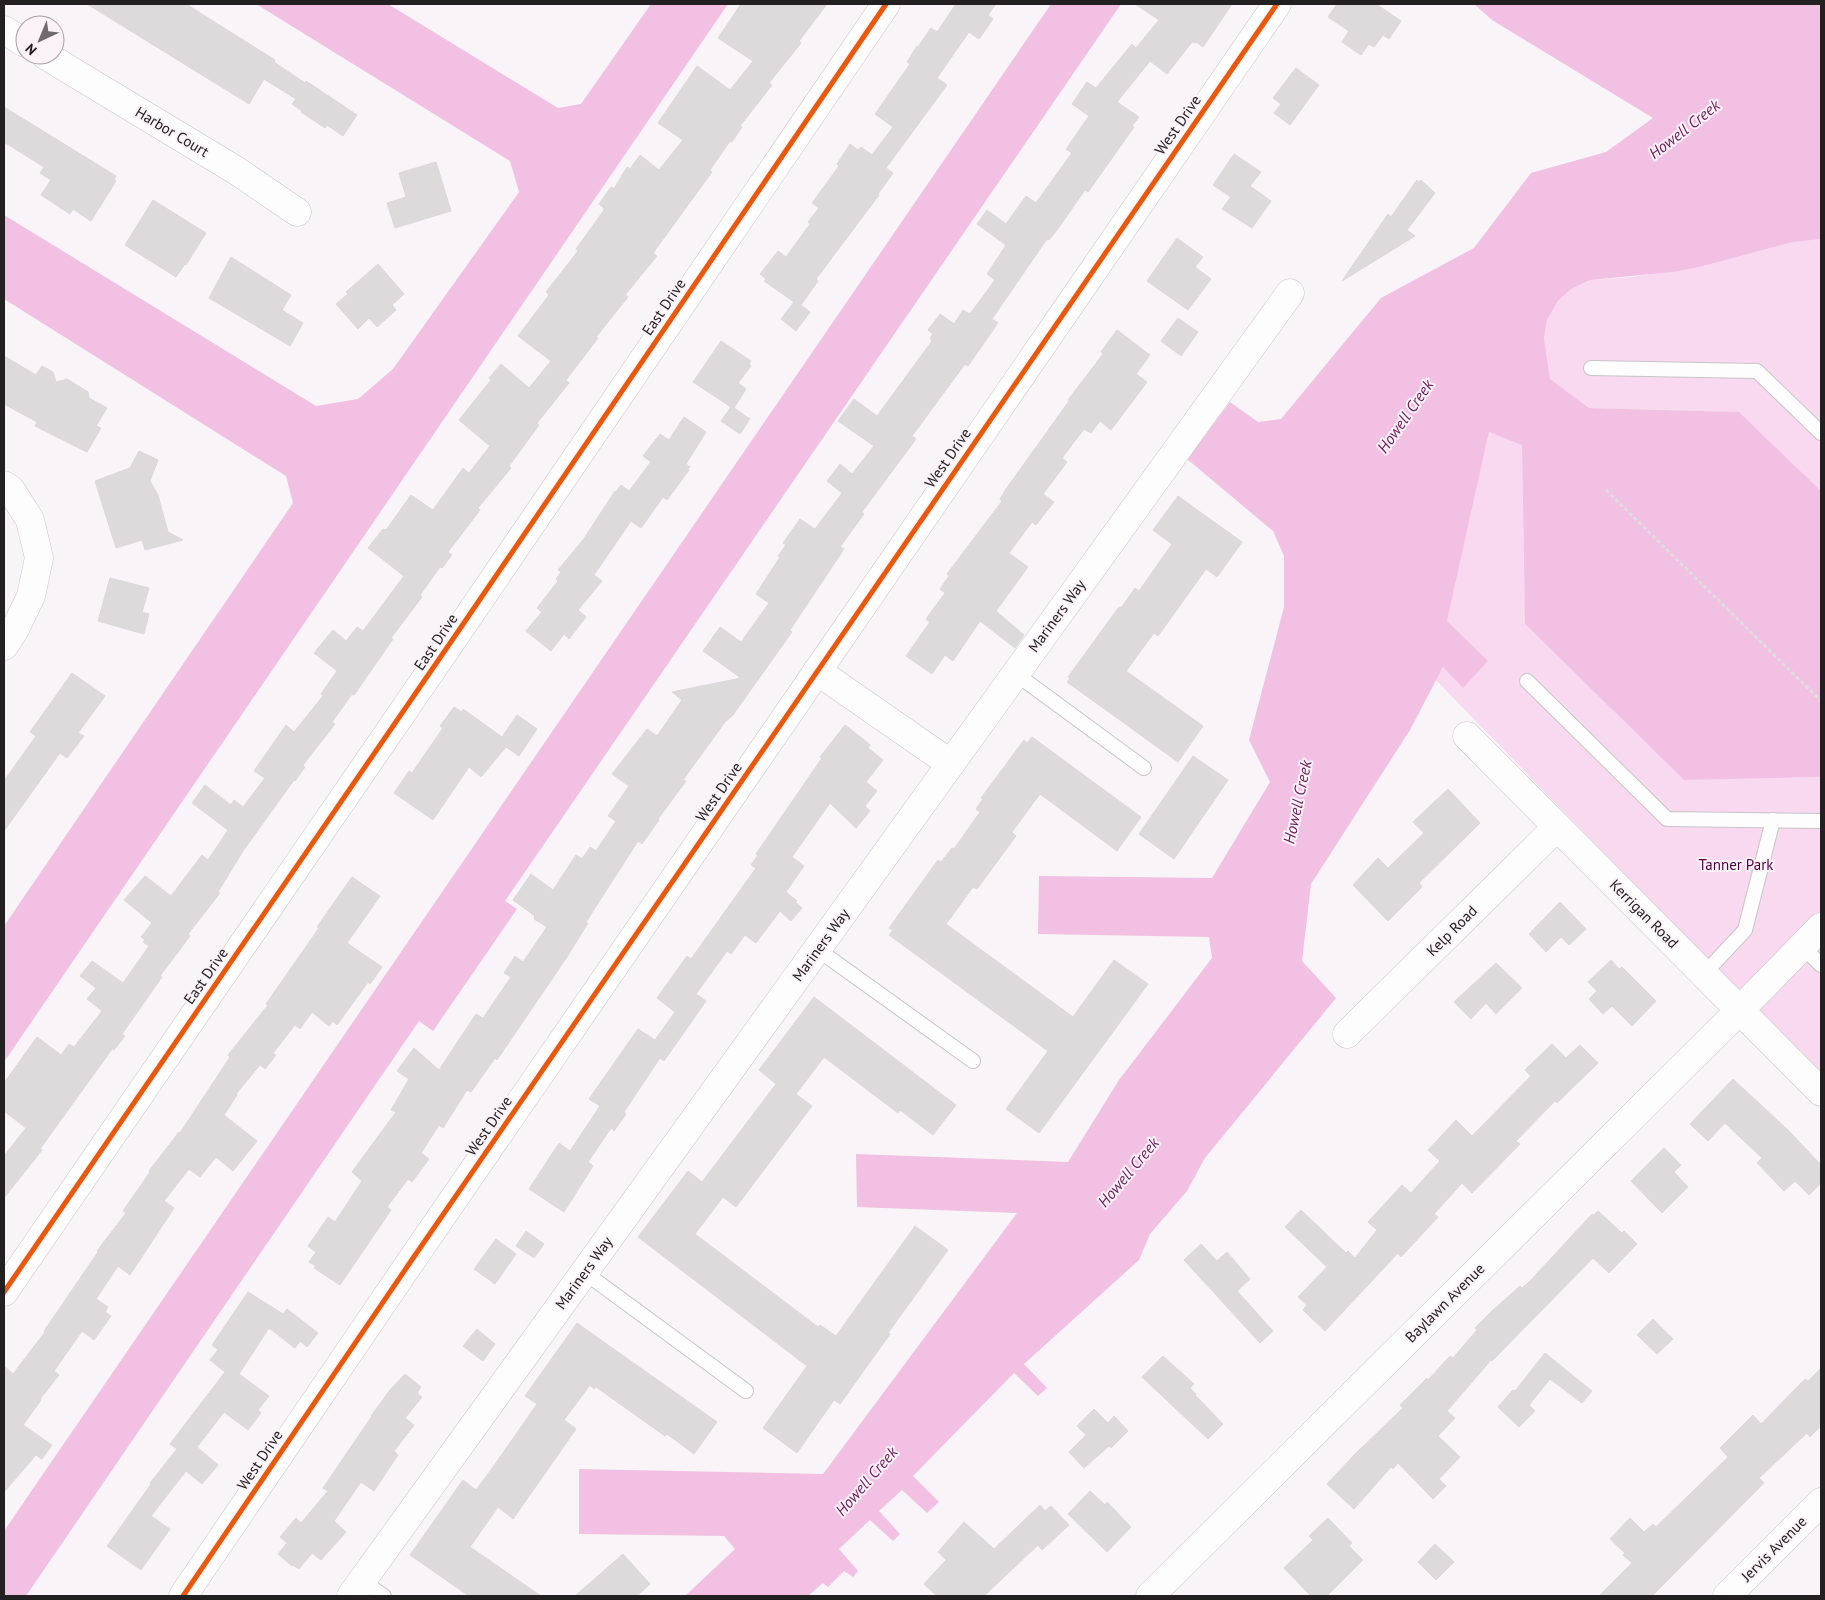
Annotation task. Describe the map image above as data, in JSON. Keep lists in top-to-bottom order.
{
  "streets": {
    "street": [
      "West Drive",
      "Harbor Court",
      "East Drive",
      "Mariners Way",
      "Kerrigan Road",
      "Kelp Road",
      "Baylawn Avenue",
      "Jervis Avenue"
    ]
  },
  "crossings": [
    ["Kerrigan Road", "Kelp Road"],
    ["Kerrigan Road", "Baylawn Avenue"]
  ],
  "water": ["Howell Creek"],
  "parks": ["Tanner Park"],
  "north": "bottom left"
}
